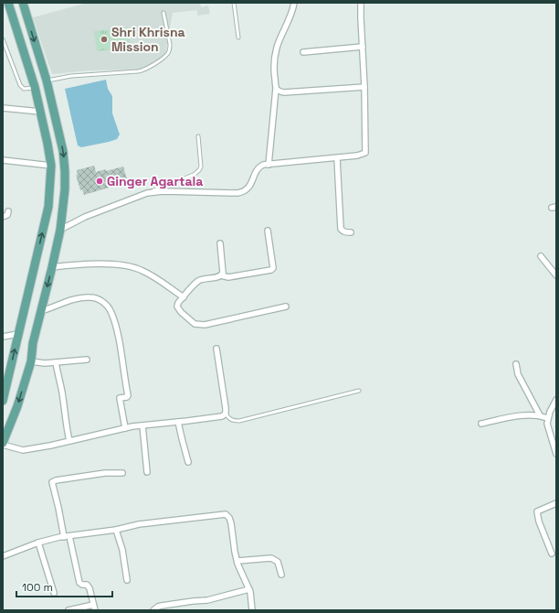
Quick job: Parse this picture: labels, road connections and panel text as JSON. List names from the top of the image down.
{
  "places": ["Shri Khrisna Mission", "Ginger Agartala"],
  "scale_bar": "100 m"
}
